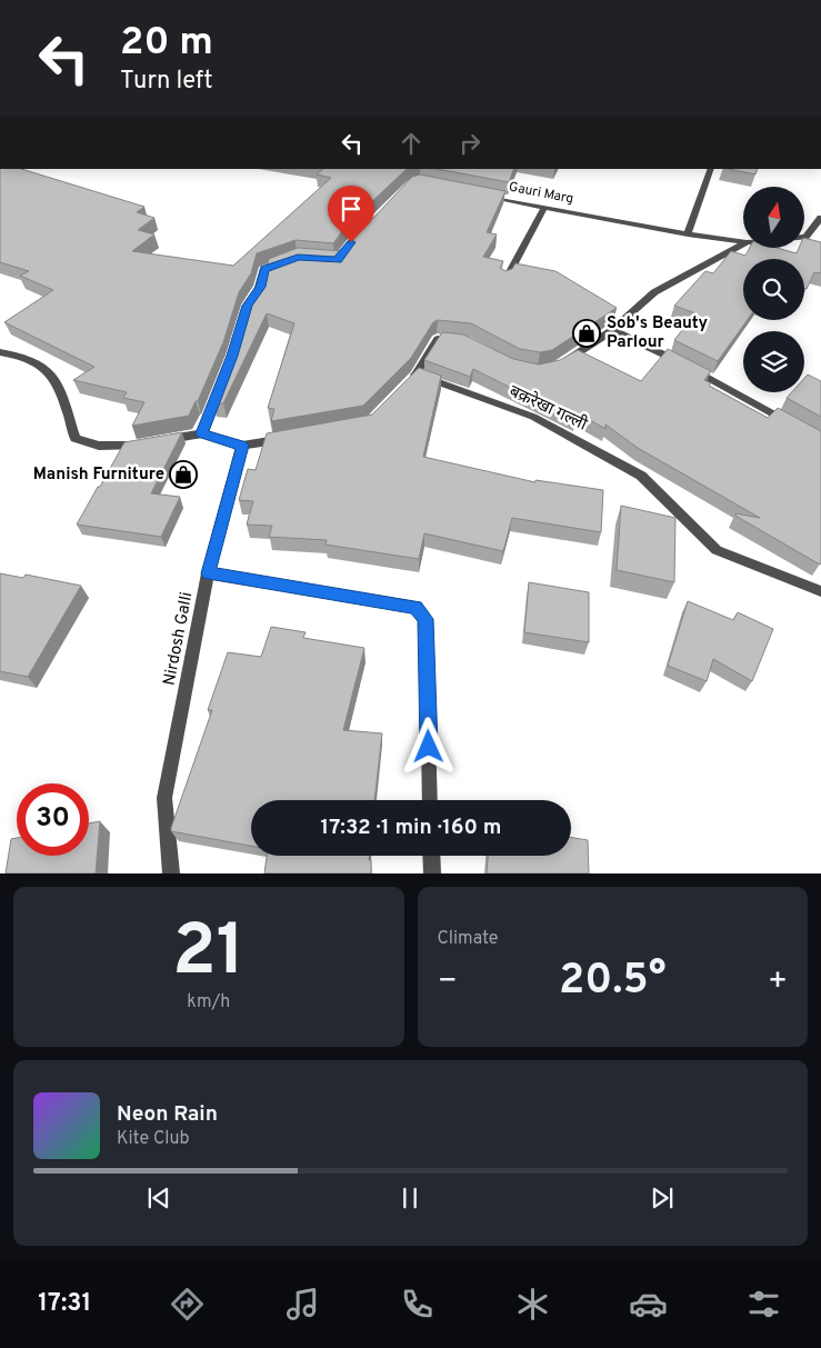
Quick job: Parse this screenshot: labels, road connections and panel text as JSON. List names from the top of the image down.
{
  "streets": {
    "street": ["Gauri Marg", "बक्ररेखा गल्ली", "Nirdosh Galli"]
  },
  "places": {
    "shop": ["Sob's Beauty Parlour", "Manish Furniture"]
  },
  "north": "top",
  "page": {
    "turn": ["20 m", "Turn left"],
    "limit": "30",
    "trip": "17:32 · 1 min · 160 m",
    "tile": [
      ["21", "km/h"],
      "Climate"
    ],
    "heat": ["−", "20.5°", "+"],
    "song": ["Neon Rain", "Kite Club"],
    "tabs": "17:31"
  }
}
